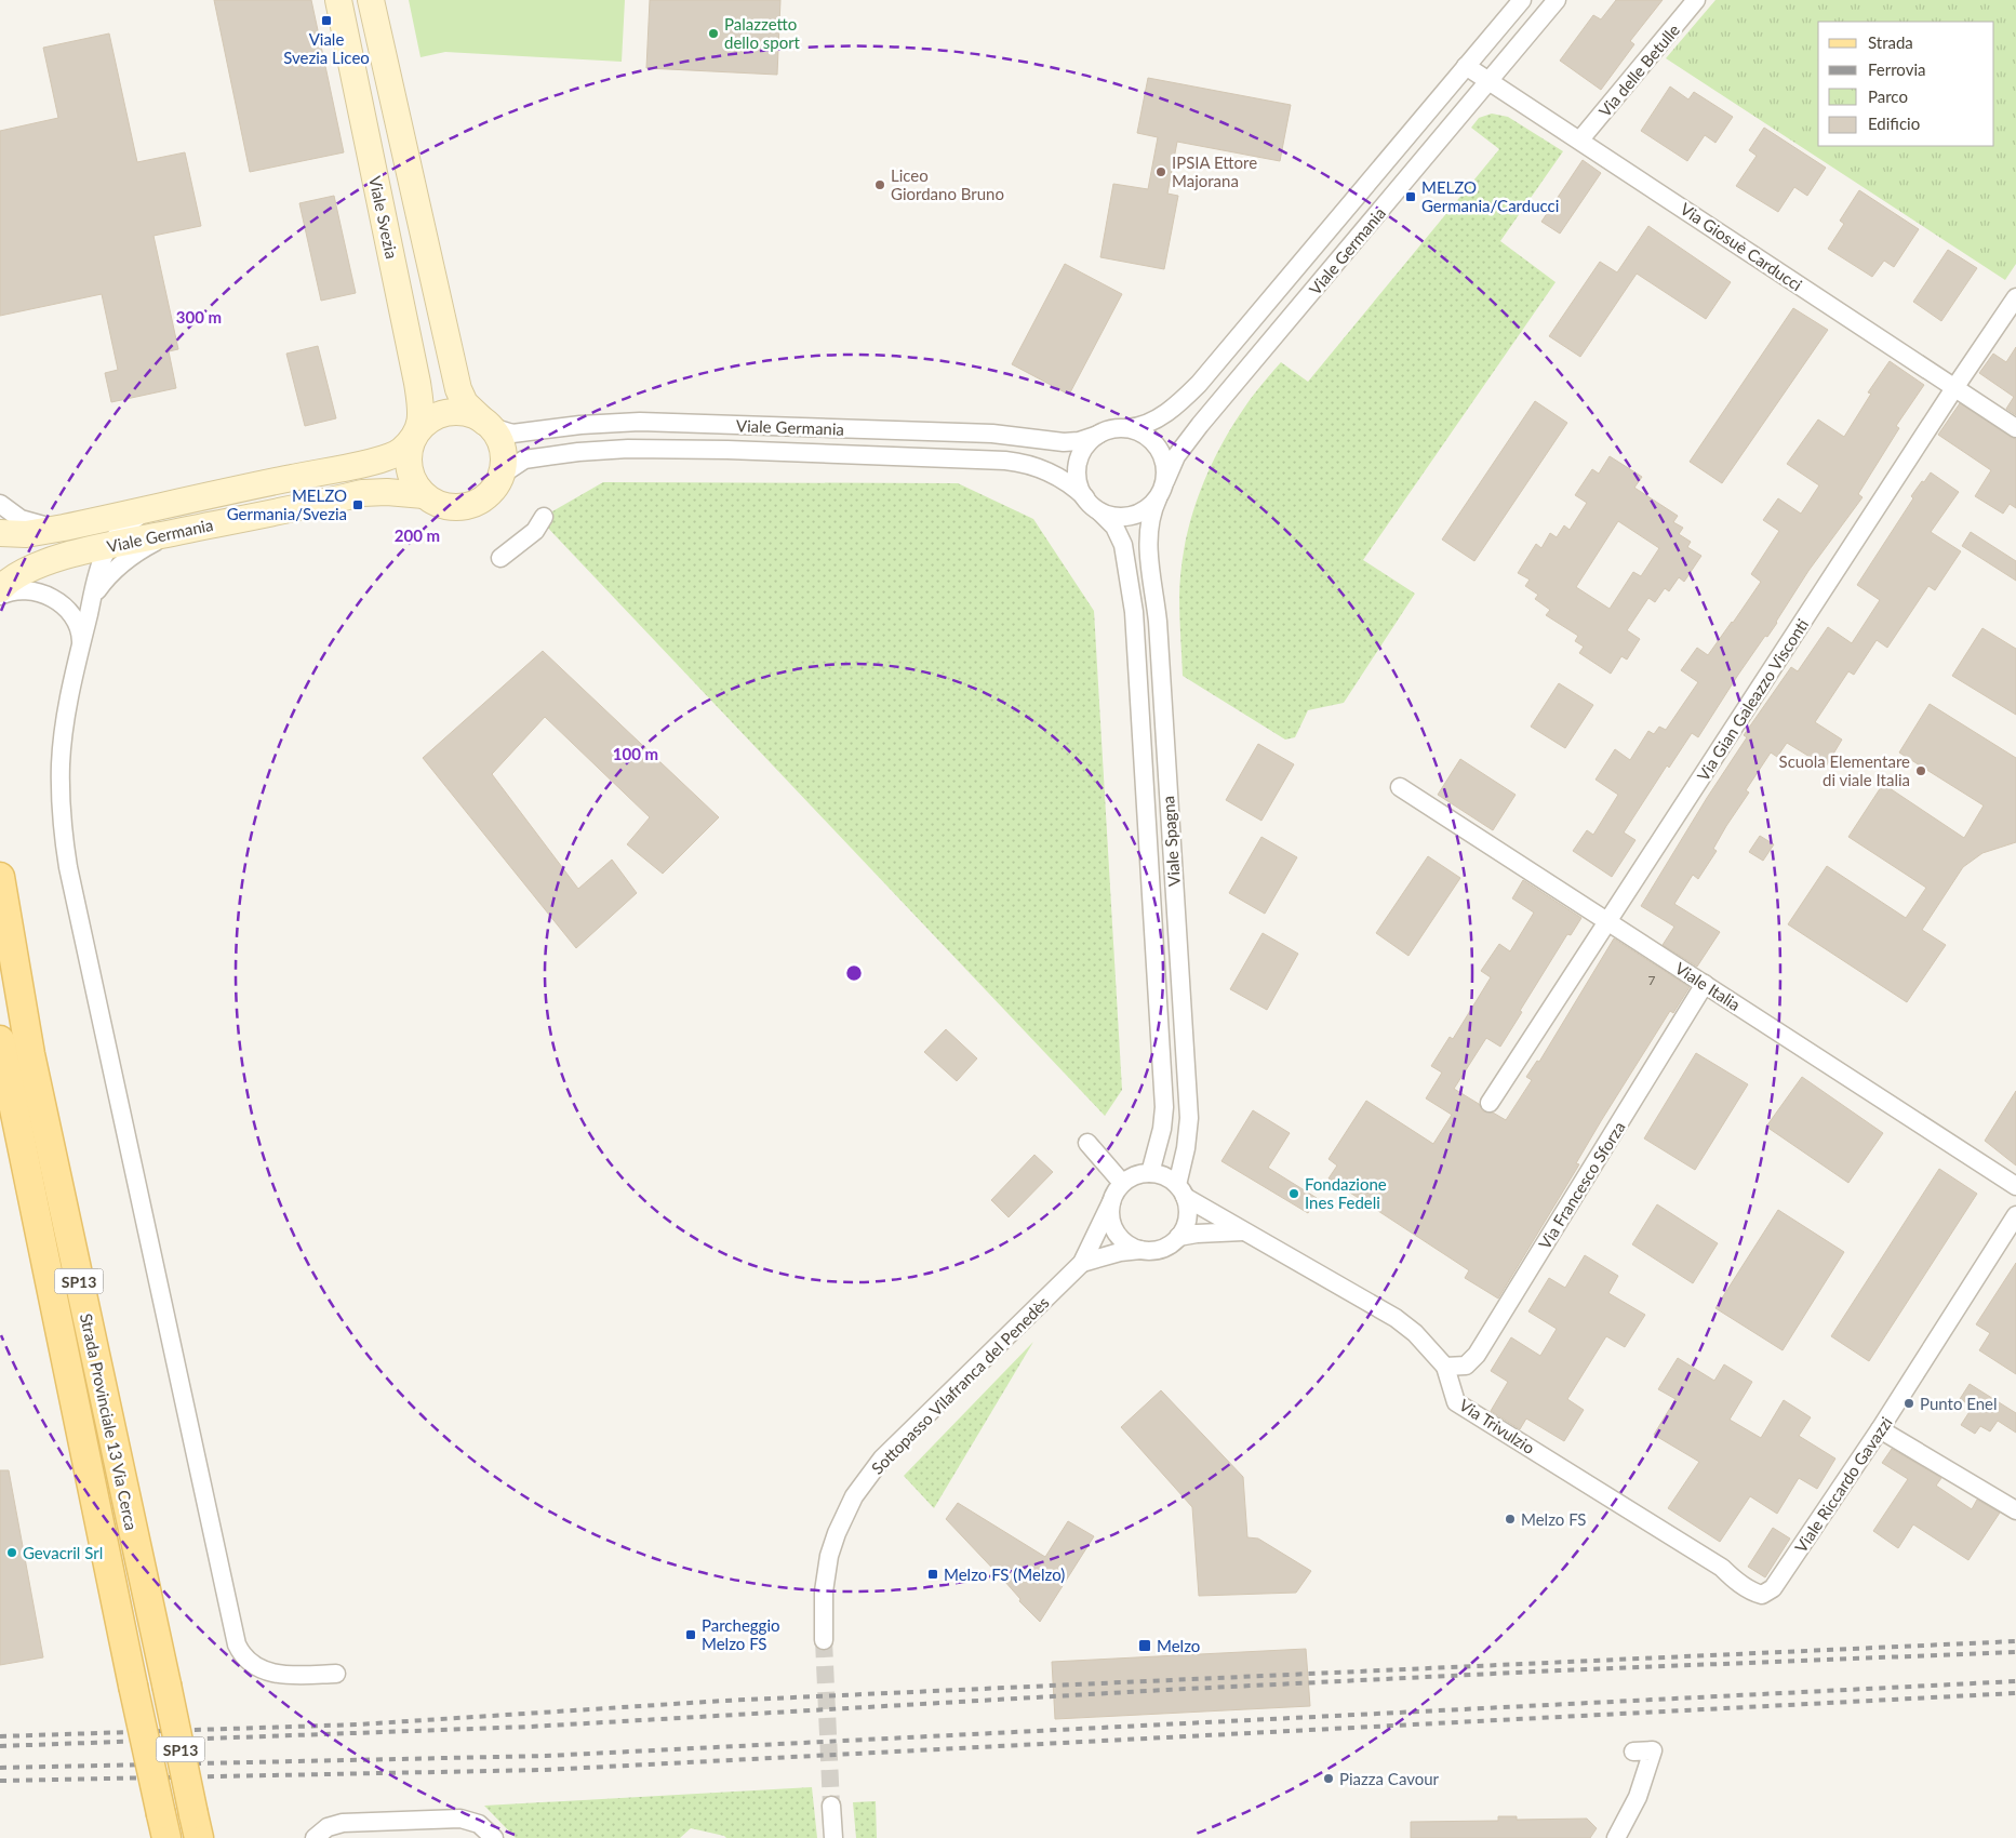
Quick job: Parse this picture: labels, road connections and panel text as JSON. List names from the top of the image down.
{
  "streets": {
    "main road": ["SP13", "Strada Provinciale 13 Via Cerca"],
    "street": [
      "Via delle Betulle",
      "Viale Svezia",
      "Via Giosuè Carducci",
      "Viale Germania",
      "Via Gian Galeazzo Visconti",
      "Viale Spagna",
      "Viale Italia",
      "Via Francesco Sforza",
      "Sottopasso Vilafranca del Penedès",
      "Via Trivulzio",
      "Viale Riccardo Gavazzi"
    ]
  },
  "crossings": [
    ["Via delle Betulle", "Via Giosuè Carducci"],
    ["Viale Svezia", "Viale Germania"],
    ["Via Giosuè Carducci", "Viale Germania"],
    ["Via Giosuè Carducci", "Via Gian Galeazzo Visconti"],
    ["Viale Germania", "Viale Spagna"],
    ["Via Gian Galeazzo Visconti", "Viale Italia"],
    ["Viale Spagna", "Sottopasso Vilafranca del Penedès"],
    ["Viale Spagna", "Via Trivulzio"],
    ["Viale Italia", "Via Francesco Sforza"],
    ["Via Francesco Sforza", "Via Trivulzio"],
    ["Sottopasso Vilafranca del Penedès", "Via Trivulzio"],
    ["Via Trivulzio", "Viale Riccardo Gavazzi"]
  ],
  "places": {
    "transit": [
      "Viale Svezia Liceo",
      "MELZO Germania/Carducci",
      "MELZO Germania/Svezia",
      "Melzo FS (Melzo)",
      "Parcheggio Melzo FS",
      "Melzo"
    ],
    "other": [
      "Palazzetto dello sport",
      "IPSIA Ettore Majorana",
      "Liceo Giordano Bruno",
      "Scuola Elementare di viale Italia",
      "Fondazione Ines Fedeli",
      "Punto Enel",
      "Melzo FS",
      "Gevacril Srl",
      "Piazza Cavour"
    ]
  },
  "house_numbers": ["7"],
  "legend": [
    "Strada",
    "Ferrovia",
    "Parco",
    "Edificio"
  ],
  "rings": ["300 m", "200 m", "100 m"]
}
